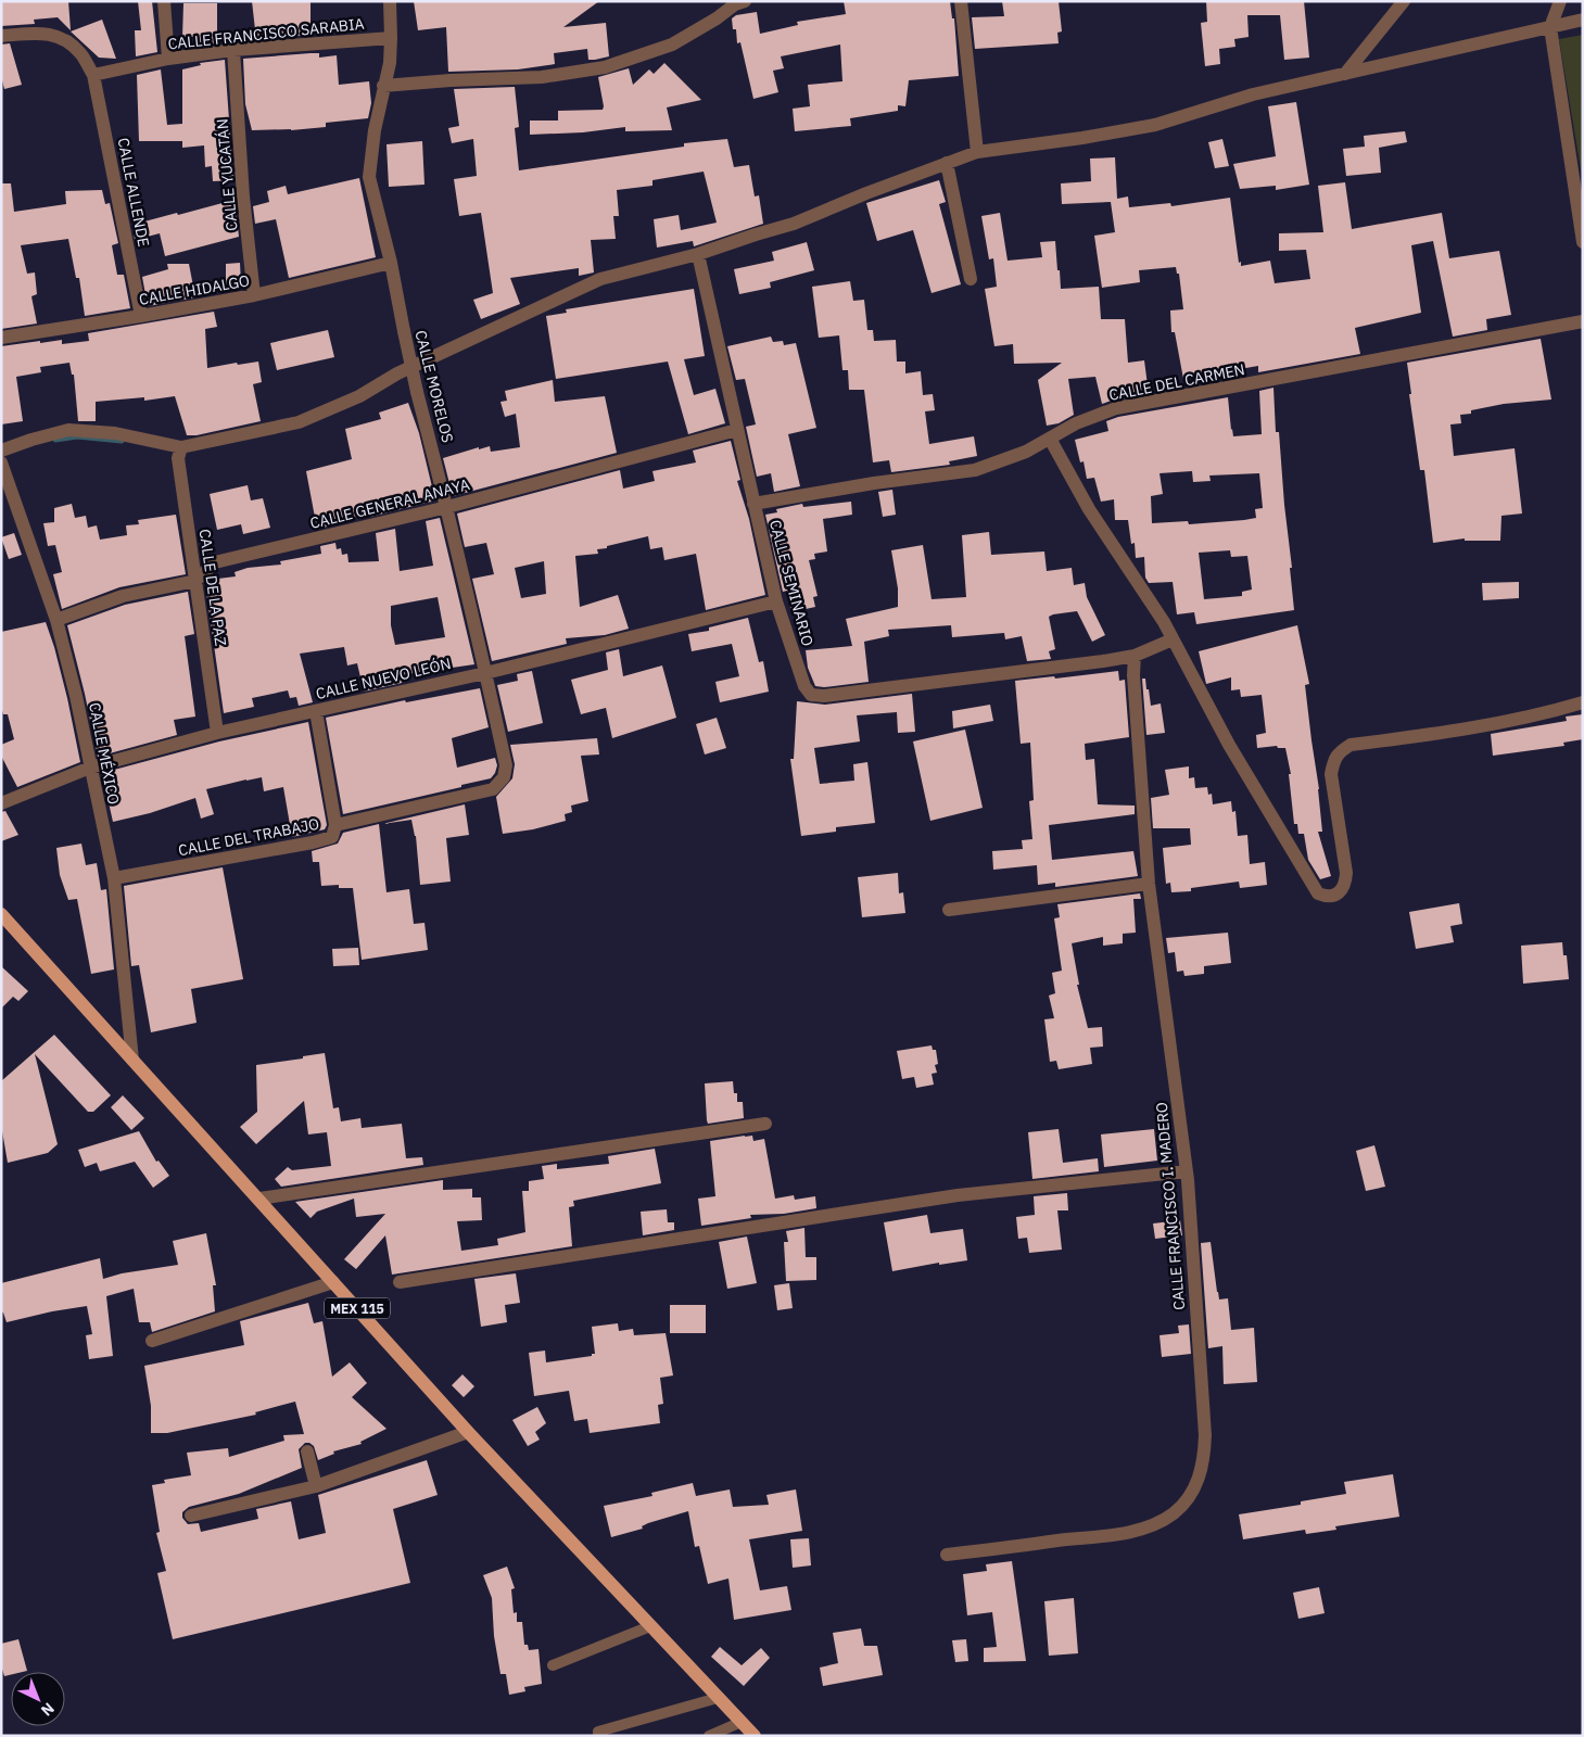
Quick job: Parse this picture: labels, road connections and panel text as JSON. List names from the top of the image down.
{
  "streets": {
    "main road": ["MEX 115"],
    "street": [
      "CALLE FRANCISCO SARABIA",
      "CALLE YUCATÁN",
      "CALLE ALLENDE",
      "CALLE HIDALGO",
      "CALLE DEL CARMEN",
      "CALLE MORELOS",
      "CALLE GENERAL ANAYA",
      "CALLE SEMINARIO",
      "CALLE DE LA PAZ",
      "CALLE NUEVO LEÓN",
      "CALLE MÉXICO",
      "CALLE DEL TRABAJO",
      "CALLE FRANCISCO I. MADERO"
    ]
  },
  "crossings": [
    ["CALLE FRANCISCO SARABIA", "CALLE YUCATÁN"],
    ["CALLE FRANCISCO SARABIA", "CALLE ALLENDE"],
    ["CALLE FRANCISCO SARABIA", "CALLE MORELOS"],
    ["CALLE YUCATÁN", "CALLE HIDALGO"],
    ["CALLE ALLENDE", "CALLE HIDALGO"],
    ["CALLE HIDALGO", "CALLE MORELOS"],
    ["CALLE DEL CARMEN", "CALLE SEMINARIO"],
    ["CALLE MORELOS", "CALLE GENERAL ANAYA"],
    ["CALLE MORELOS", "CALLE NUEVO LEÓN"],
    ["CALLE MORELOS", "CALLE DEL TRABAJO"],
    ["CALLE GENERAL ANAYA", "CALLE SEMINARIO"],
    ["CALLE GENERAL ANAYA", "CALLE DE LA PAZ"],
    ["CALLE SEMINARIO", "CALLE NUEVO LEÓN"],
    ["CALLE SEMINARIO", "CALLE FRANCISCO I. MADERO"],
    ["CALLE DE LA PAZ", "CALLE NUEVO LEÓN"],
    ["CALLE NUEVO LEÓN", "CALLE MÉXICO"],
    ["CALLE MÉXICO", "CALLE DEL TRABAJO"],
    ["CALLE MÉXICO", "MEX 115"]
  ],
  "north": "bottom right"
}
